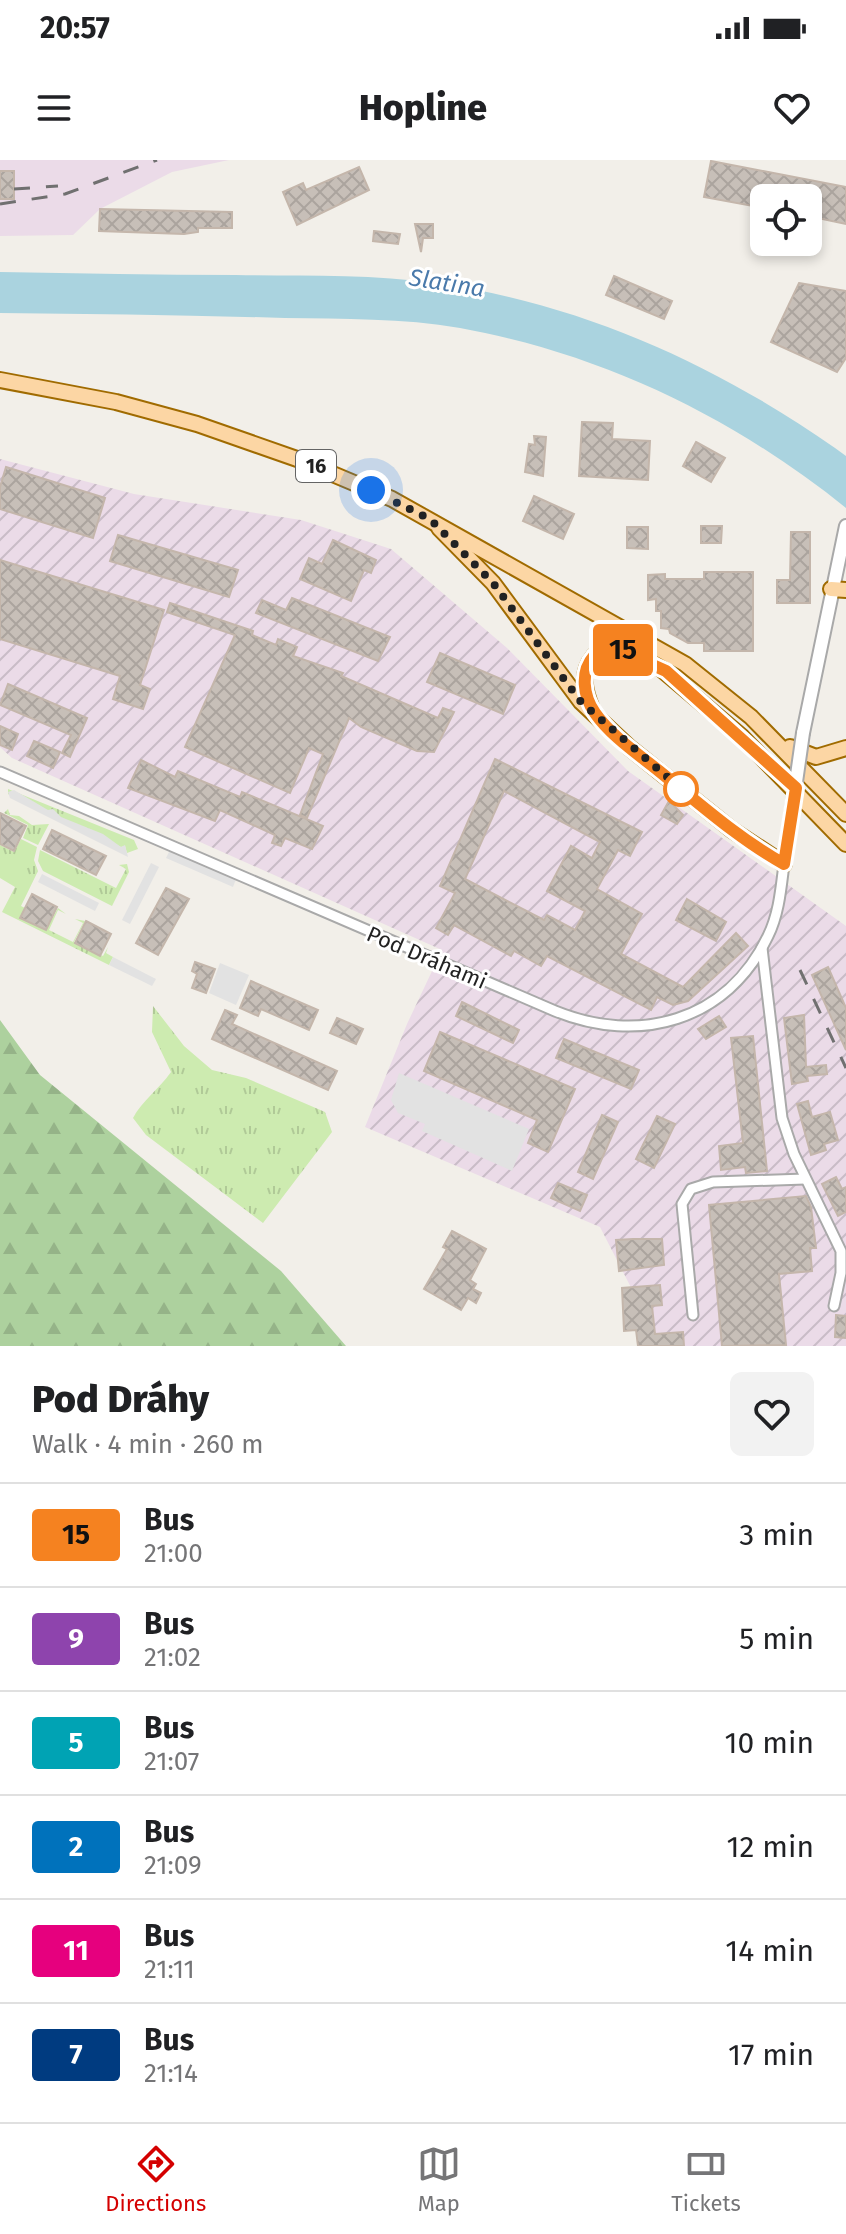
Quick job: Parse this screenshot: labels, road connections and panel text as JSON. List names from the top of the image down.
{
  "streets": {
    "main road": ["16"],
    "street": ["Pod Dráhami"]
  },
  "water": ["Slatina"],
  "lines": ["bus line 15"],
  "page": {
    "status": "20:57",
    "header": "Hopline",
    "on_map": "15",
    "heading": ["Pod Dráhy", "Walk · 4 min · 260 m"],
    "list": [
      {
        "mark": "15",
        "name": "Bus",
        "note": "21:00",
        "value": "3 min"
      },
      {
        "mark": "9",
        "name": "Bus",
        "note": "21:02",
        "value": "5 min"
      },
      {
        "mark": "5",
        "name": "Bus",
        "note": "21:07",
        "value": "10 min"
      },
      {
        "mark": "2",
        "name": "Bus",
        "note": "21:09",
        "value": "12 min"
      },
      {
        "mark": "11",
        "name": "Bus",
        "note": "21:11",
        "value": "14 min"
      },
      {
        "mark": "7",
        "name": "Bus",
        "note": "21:14",
        "value": "17 min"
      }
    ],
    "tabs": ["Directions", "Map", "Tickets"]
  }
}
